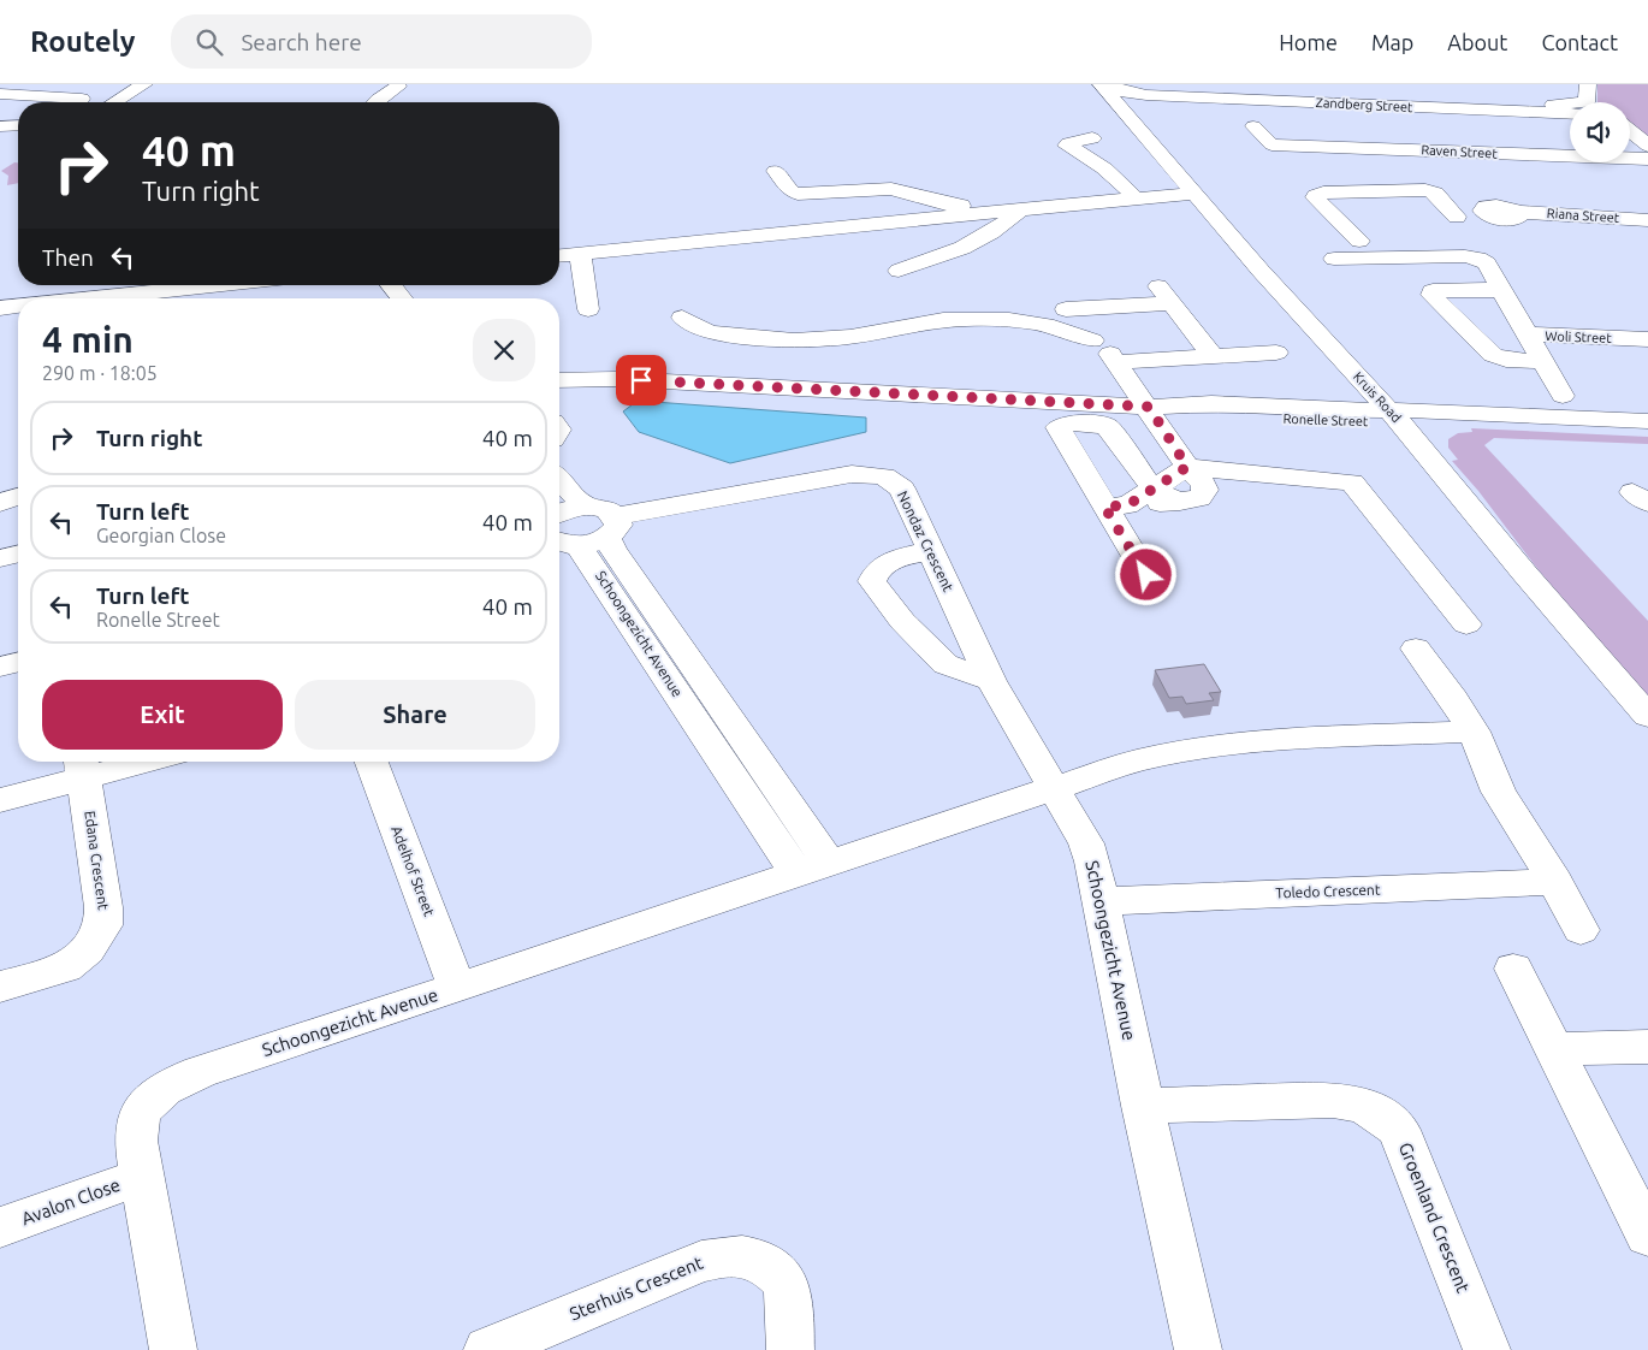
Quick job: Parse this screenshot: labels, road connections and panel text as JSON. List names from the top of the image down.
{
  "streets": {
    "street": [
      "Zandberg Street",
      "Raven Street",
      "Riana Street",
      "Woli Street",
      "Kruis Road",
      "Ronelle Street",
      "Nondaz Crescent",
      "Schoongezicht Avenue",
      "Edana Crescent",
      "Adelhof Street",
      "Toledo Crescent",
      "Avalon Close",
      "Groenland Crescent",
      "Sterhuis Crescent"
    ]
  },
  "crossings": [
    ["Zandberg Street", "Kruis Road"],
    ["Kruis Road", "Ronelle Street"],
    ["Nondaz Crescent", "Schoongezicht Avenue"],
    ["Schoongezicht Avenue", "Adelhof Street"],
    ["Schoongezicht Avenue", "Toledo Crescent"],
    ["Schoongezicht Avenue", "Avalon Close"],
    ["Schoongezicht Avenue", "Groenland Crescent"]
  ],
  "page": {
    "header": "Routely",
    "search": "Search here",
    "nav": [
      "Home",
      "Map",
      "About",
      "Contact"
    ],
    "turn": ["40 m", "Turn right"],
    "then": "Then",
    "heading": ["4 min", "290 m · 18:05"],
    "list": [
      {
        "name": "Turn right",
        "value": "40 m"
      },
      {
        "name": "Turn left",
        "note": "Georgian Close",
        "value": "40 m"
      },
      {
        "name": "Turn left",
        "note": "Ronelle Street",
        "value": "40 m"
      }
    ],
    "buttons": ["Exit", "Share"]
  }
}
